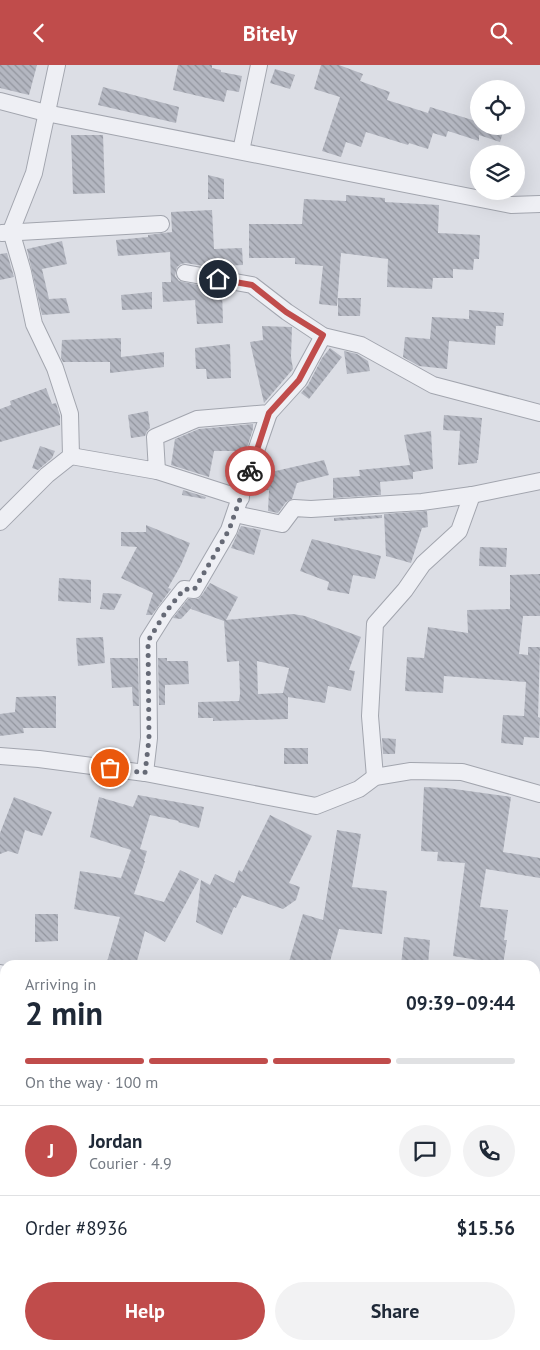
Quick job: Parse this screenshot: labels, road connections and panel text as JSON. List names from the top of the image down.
{
  "page": {
    "header": "Bitely",
    "heading": ["2 min", "Arriving in", "09:39–09:44"],
    "panel": [
      "Jordan",
      "Courier · 4.9",
      "Order #8936",
      "$15.56"
    ],
    "bar": "On the way · 100 m",
    "round": "J",
    "buttons": ["Help", "Share"]
  }
}
